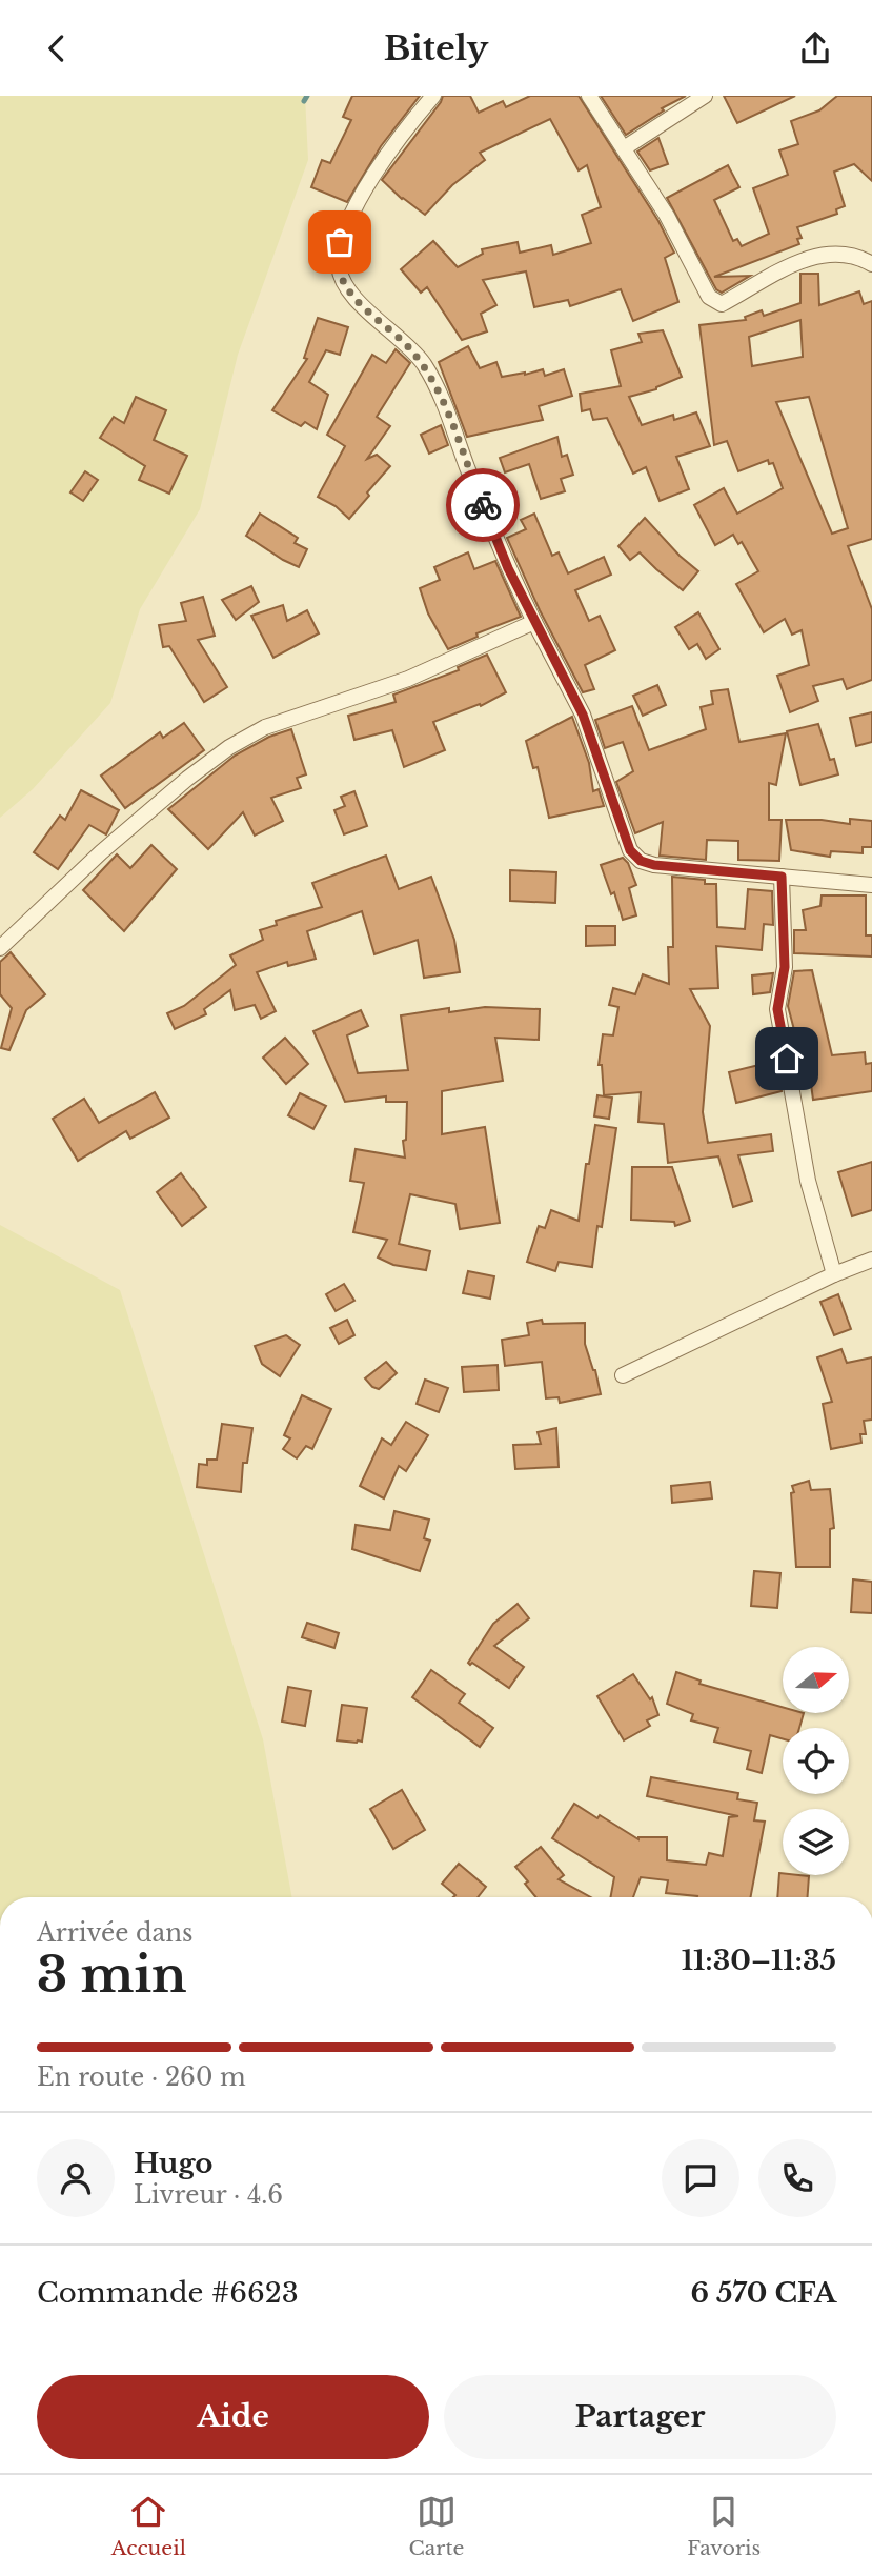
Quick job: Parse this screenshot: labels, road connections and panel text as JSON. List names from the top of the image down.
{
  "north": "right",
  "page": {
    "header": "Bitely",
    "heading": ["3 min", "Arrivée dans", "11:30–11:35"],
    "panel": [
      "Hugo",
      "Livreur · 4.6",
      "Commande #6623",
      "6 570 CFA"
    ],
    "bar": "En route · 260 m",
    "buttons": ["Aide", "Partager"],
    "tabs": ["Accueil", "Carte", "Favoris"]
  }
}
